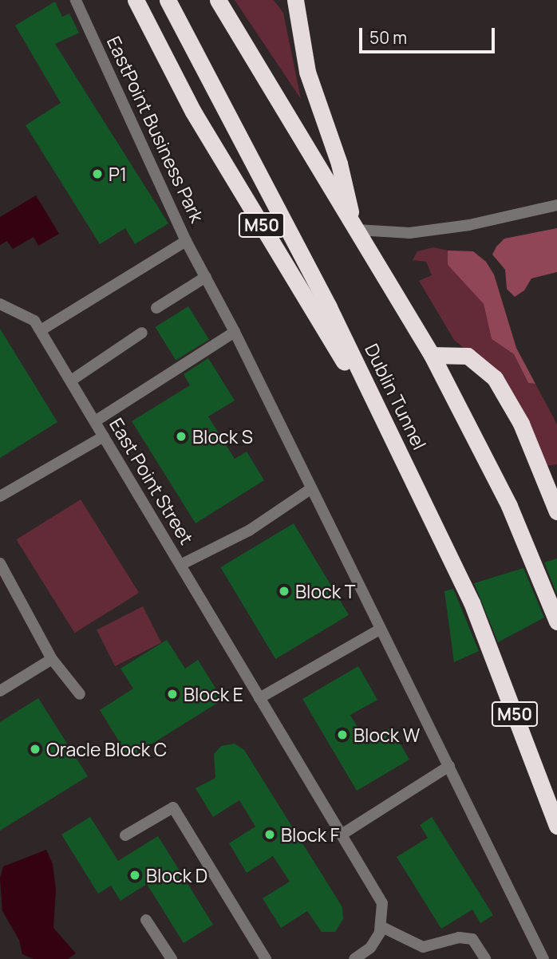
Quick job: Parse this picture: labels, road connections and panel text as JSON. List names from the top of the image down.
{
  "streets": {
    "highway": ["M50", "Dublin Tunnel"],
    "lane": ["EastPoint Business Park", "East Point Street"]
  },
  "crossings": [
    ["EastPoint Business Park", "East Point Street"],
    ["M50", "Dublin Tunnel"]
  ],
  "places": [
    "P1",
    "Block S",
    "Block T",
    "Block E",
    "Block W",
    "Oracle Block C",
    "Block F",
    "Block D"
  ],
  "scale_bar": "50 m"
}
